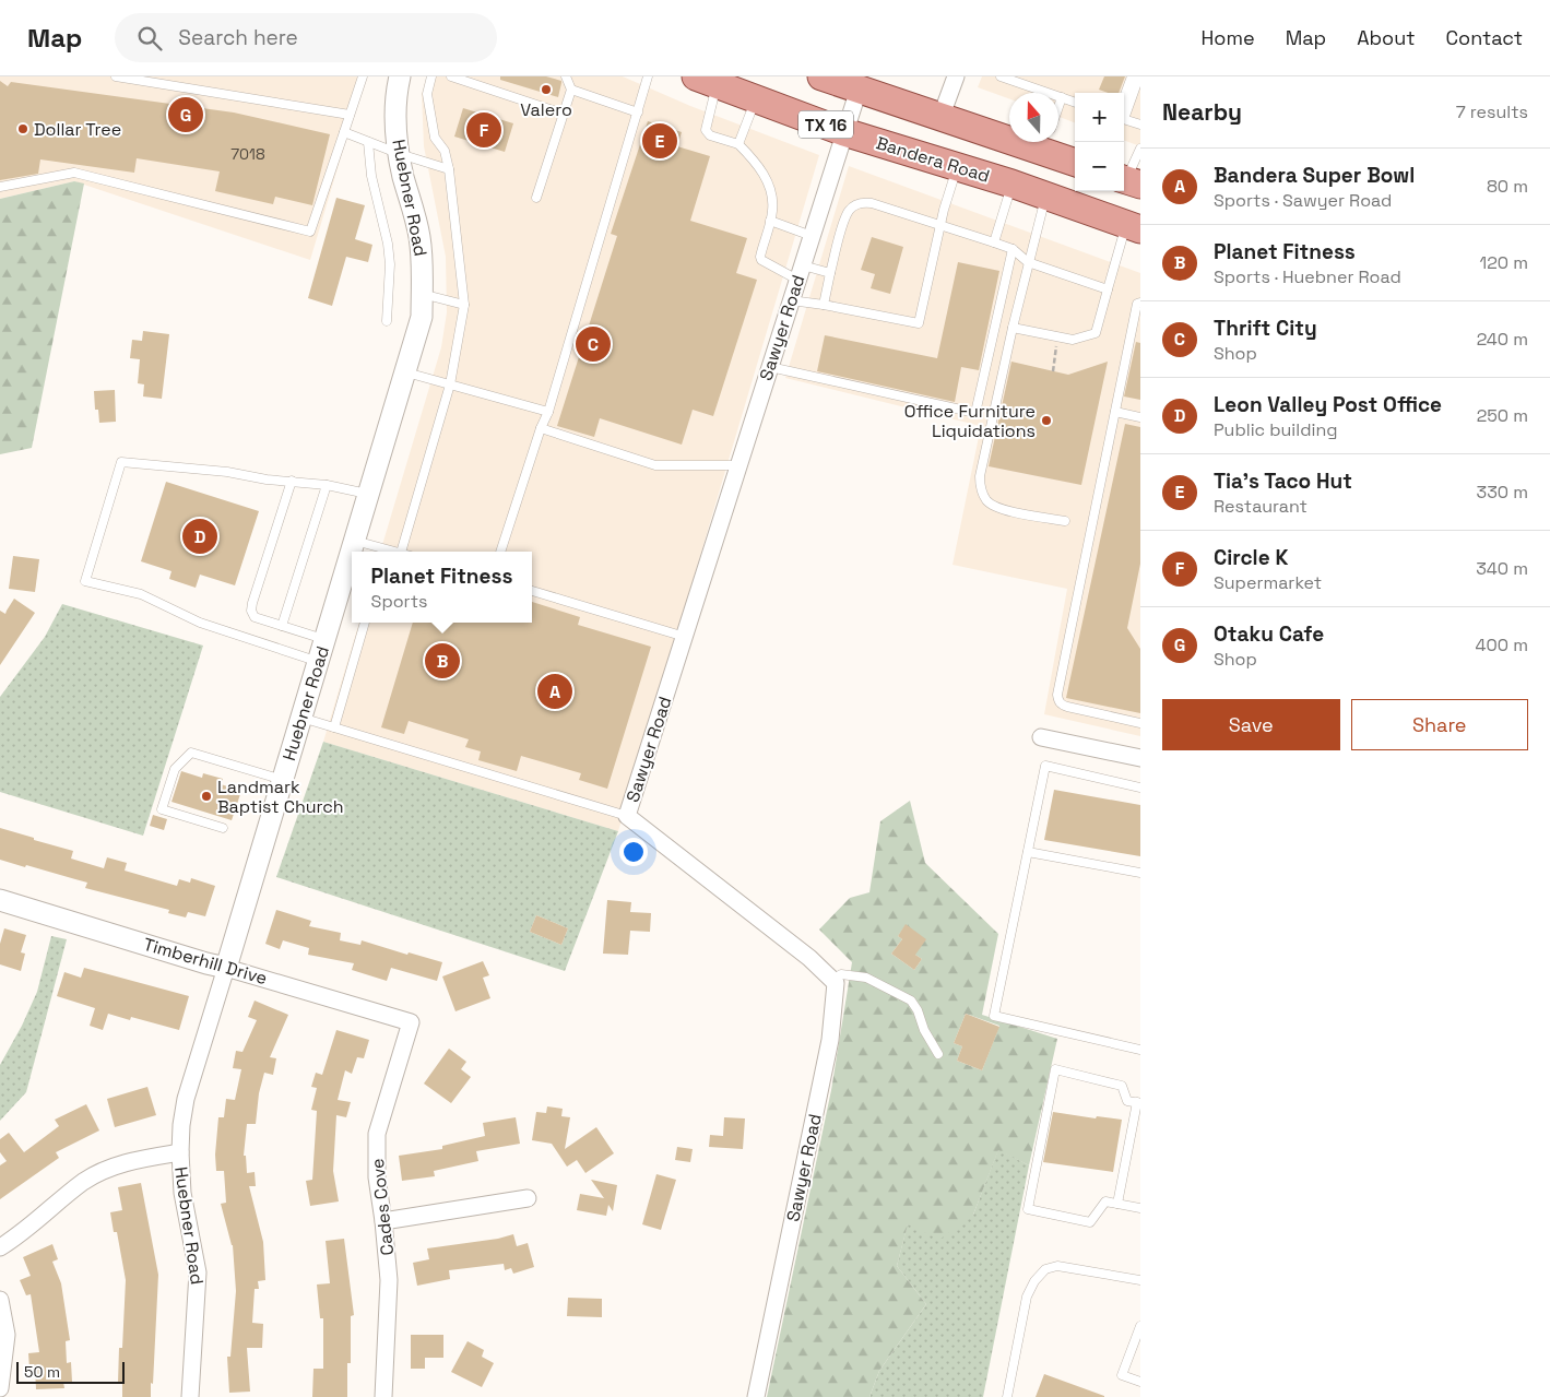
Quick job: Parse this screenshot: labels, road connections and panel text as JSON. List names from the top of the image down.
{
  "streets": {
    "main road": ["TX 16", "Bandera Road"],
    "street": [
      "Huebner Road",
      "Sawyer Road",
      "Timberhill Drive",
      "Cades Cove"
    ]
  },
  "crossings": [
    ["TX 16", "Sawyer Road"],
    ["Bandera Road", "Sawyer Road"],
    ["Huebner Road", "Timberhill Drive"],
    ["Timberhill Drive", "Cades Cove"]
  ],
  "places": [
    "Valero",
    "Dollar Tree",
    "Office Furniture Liquidations",
    "Landmark Baptist Church"
  ],
  "house_numbers": ["7018"],
  "scale_bar": "50 m",
  "north": "top",
  "page": {
    "header": "Map",
    "search": "Search here",
    "nav": [
      "Home",
      "Map",
      "About",
      "Contact"
    ],
    "heading": ["Nearby", "7 results"],
    "map_buttons": ["+", "−"],
    "pins": [
      "G",
      "F",
      "E",
      "C",
      "D",
      "B",
      "A"
    ],
    "list": [
      {
        "mark": "A",
        "name": "Bandera Super Bowl",
        "note": "Sports · Sawyer Road",
        "value": "80 m"
      },
      {
        "mark": "B",
        "name": "Planet Fitness",
        "note": "Sports · Huebner Road",
        "value": "120 m"
      },
      {
        "mark": "C",
        "name": "Thrift City",
        "note": "Shop",
        "value": "240 m"
      },
      {
        "mark": "D",
        "name": "Leon Valley Post Office",
        "note": "Public building",
        "value": "250 m"
      },
      {
        "mark": "E",
        "name": "Tia's Taco Hut",
        "note": "Restaurant",
        "value": "330 m"
      },
      {
        "mark": "F",
        "name": "Circle K",
        "note": "Supermarket",
        "value": "340 m"
      },
      {
        "mark": "G",
        "name": "Otaku Cafe",
        "note": "Shop",
        "value": "400 m"
      }
    ],
    "popup": ["Planet Fitness", "Sports"],
    "buttons": ["Save", "Share"],
    "scale": "50 m"
  }
}
